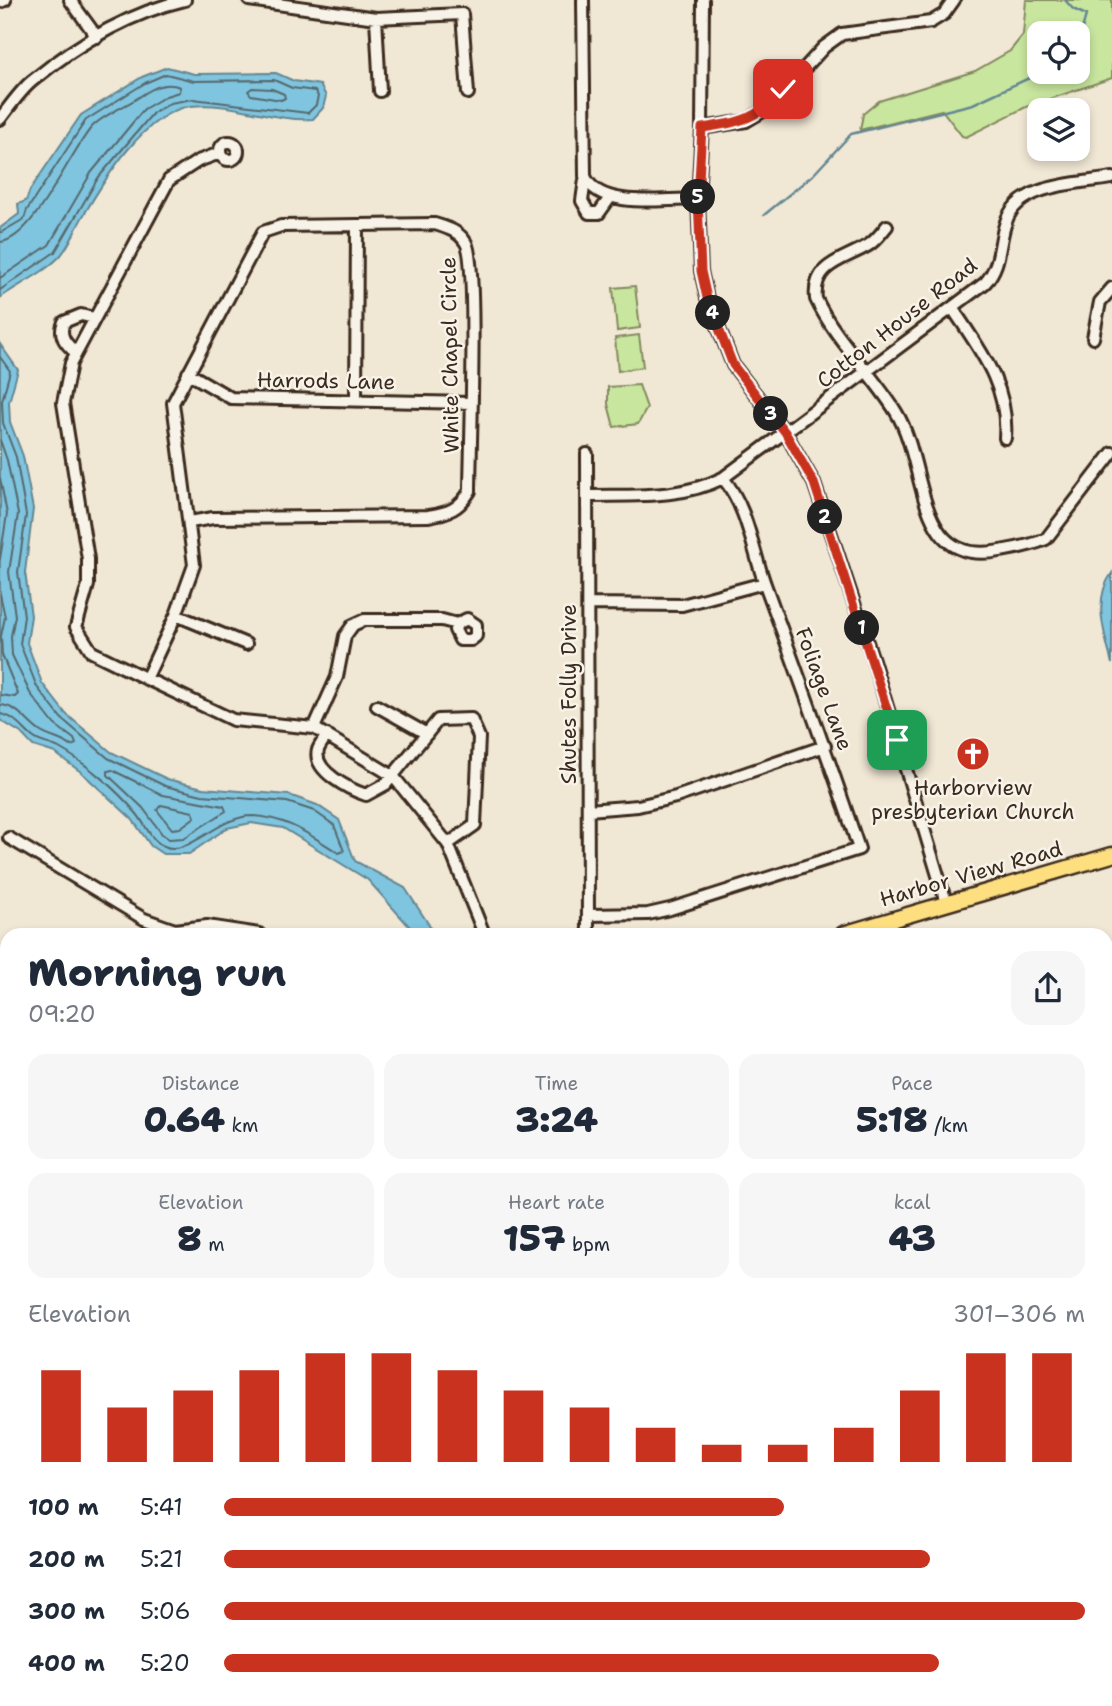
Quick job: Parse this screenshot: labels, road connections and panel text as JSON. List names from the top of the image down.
{
  "streets": {
    "main road": ["Harbor View Road"],
    "street": [
      "Cotton House Road",
      "White Chapel Circle",
      "Harrods Lane",
      "Foliage Lane",
      "Shutes Folly Drive"
    ]
  },
  "crossings": [
    ["Cotton House Road", "Foliage Lane"],
    ["Cotton House Road", "Shutes Folly Drive"],
    ["White Chapel Circle", "Harrods Lane"],
    ["Foliage Lane", "Shutes Folly Drive"]
  ],
  "places": {
    "church": ["Harborview presbyterian Church"]
  },
  "page": {
    "pins": [
      "5",
      "4",
      "3",
      "2",
      "1"
    ],
    "heading": ["Morning run", "09:20"],
    "stats": [
      ["Distance", "0.64 km"],
      ["Time", "3:24"],
      ["Pace", "5:18 /km"],
      ["Elevation", "8 m"],
      ["Heart rate", "157 bpm"],
      ["kcal", "43"]
    ],
    "chart": ["Elevation", "301–306 m"],
    "list": [
      {
        "name": "100 m",
        "note": "5:41"
      },
      {
        "name": "200 m",
        "note": "5:21"
      },
      {
        "name": "300 m",
        "note": "5:06"
      },
      {
        "name": "400 m",
        "note": "5:20"
      }
    ]
  }
}
